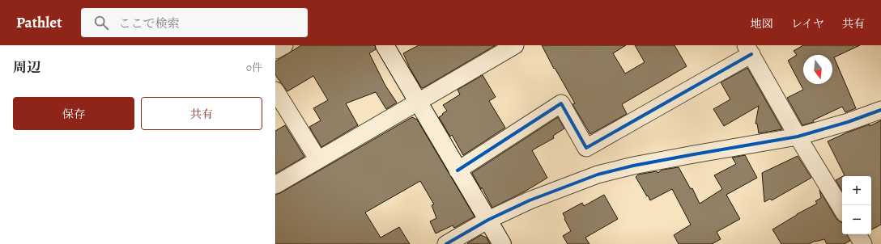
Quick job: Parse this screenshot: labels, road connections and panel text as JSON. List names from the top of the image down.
{
  "north": "bottom",
  "page": {
    "header": "Pathlet",
    "search": "ここで検索",
    "nav": ["地図", "レイヤ", "共有"],
    "heading": ["周辺", "0件"],
    "buttons": ["保存", "共有"],
    "map_buttons": ["+", "−"]
  }
}
